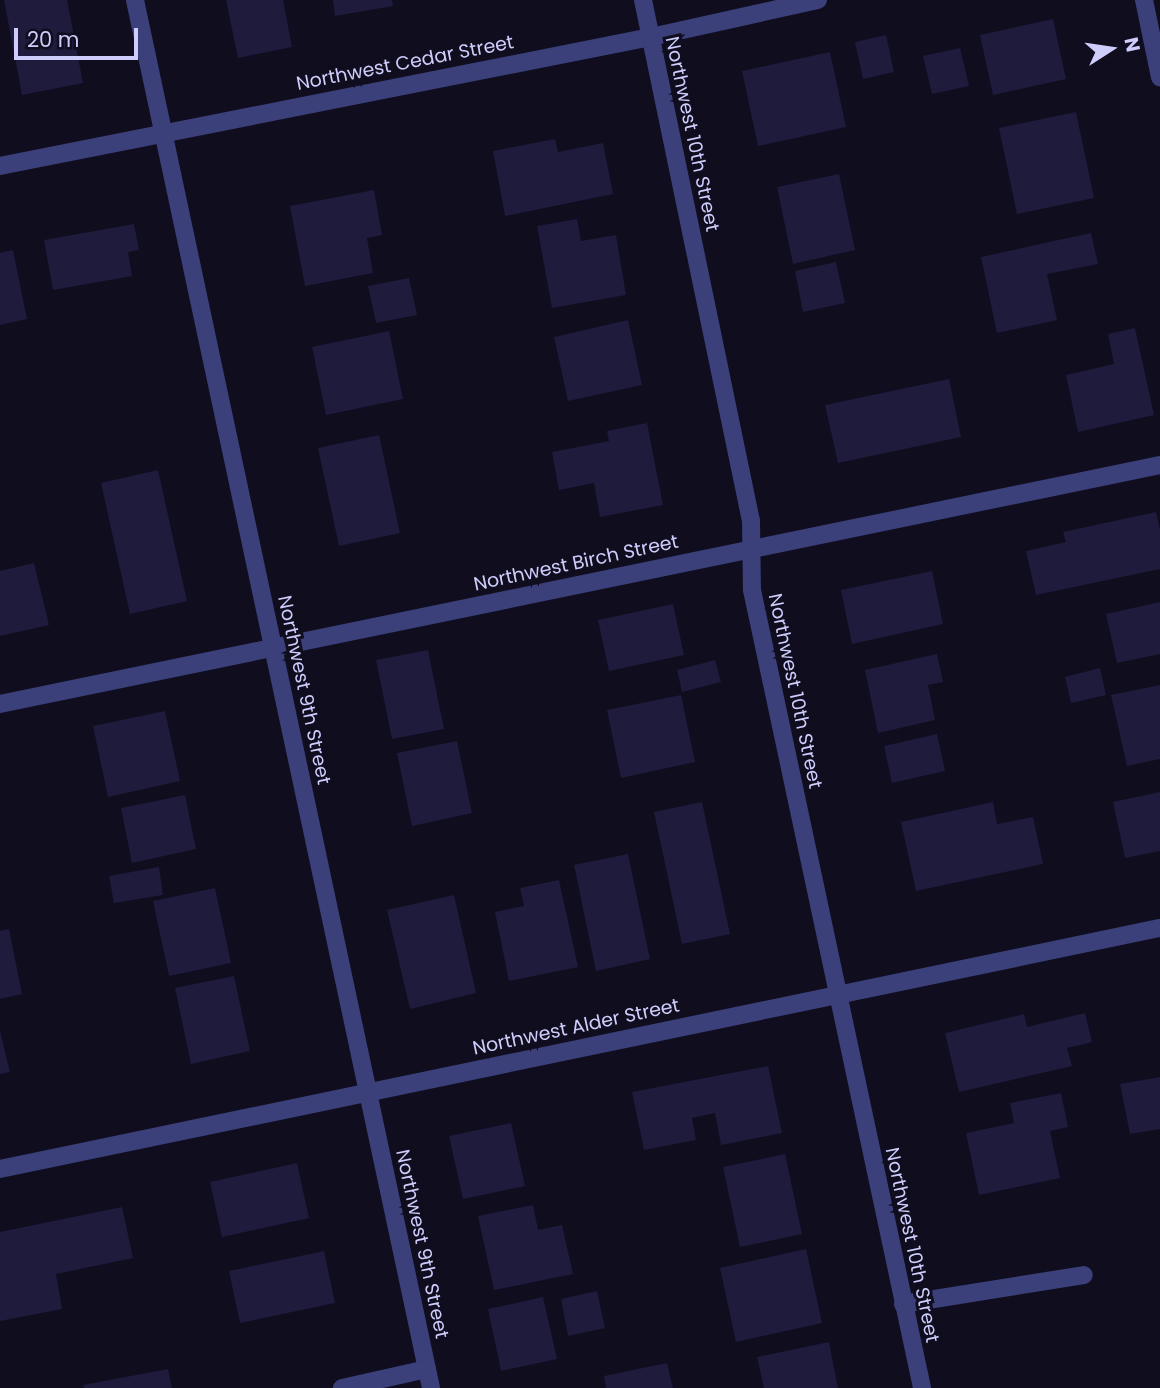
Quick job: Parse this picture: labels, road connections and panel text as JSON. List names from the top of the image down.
{
  "streets": {
    "street": [
      "Northwest Cedar Street",
      "Northwest 10th Street",
      "Northwest Birch Street",
      "Northwest 9th Street",
      "Northwest Alder Street"
    ]
  },
  "crossings": [
    ["Northwest Cedar Street", "Northwest 10th Street"],
    ["Northwest Cedar Street", "Northwest 9th Street"],
    ["Northwest 10th Street", "Northwest Birch Street"],
    ["Northwest 10th Street", "Northwest Alder Street"],
    ["Northwest Birch Street", "Northwest 9th Street"],
    ["Northwest 9th Street", "Northwest Alder Street"]
  ],
  "scale_bar": "20 m",
  "north": "right"
}
